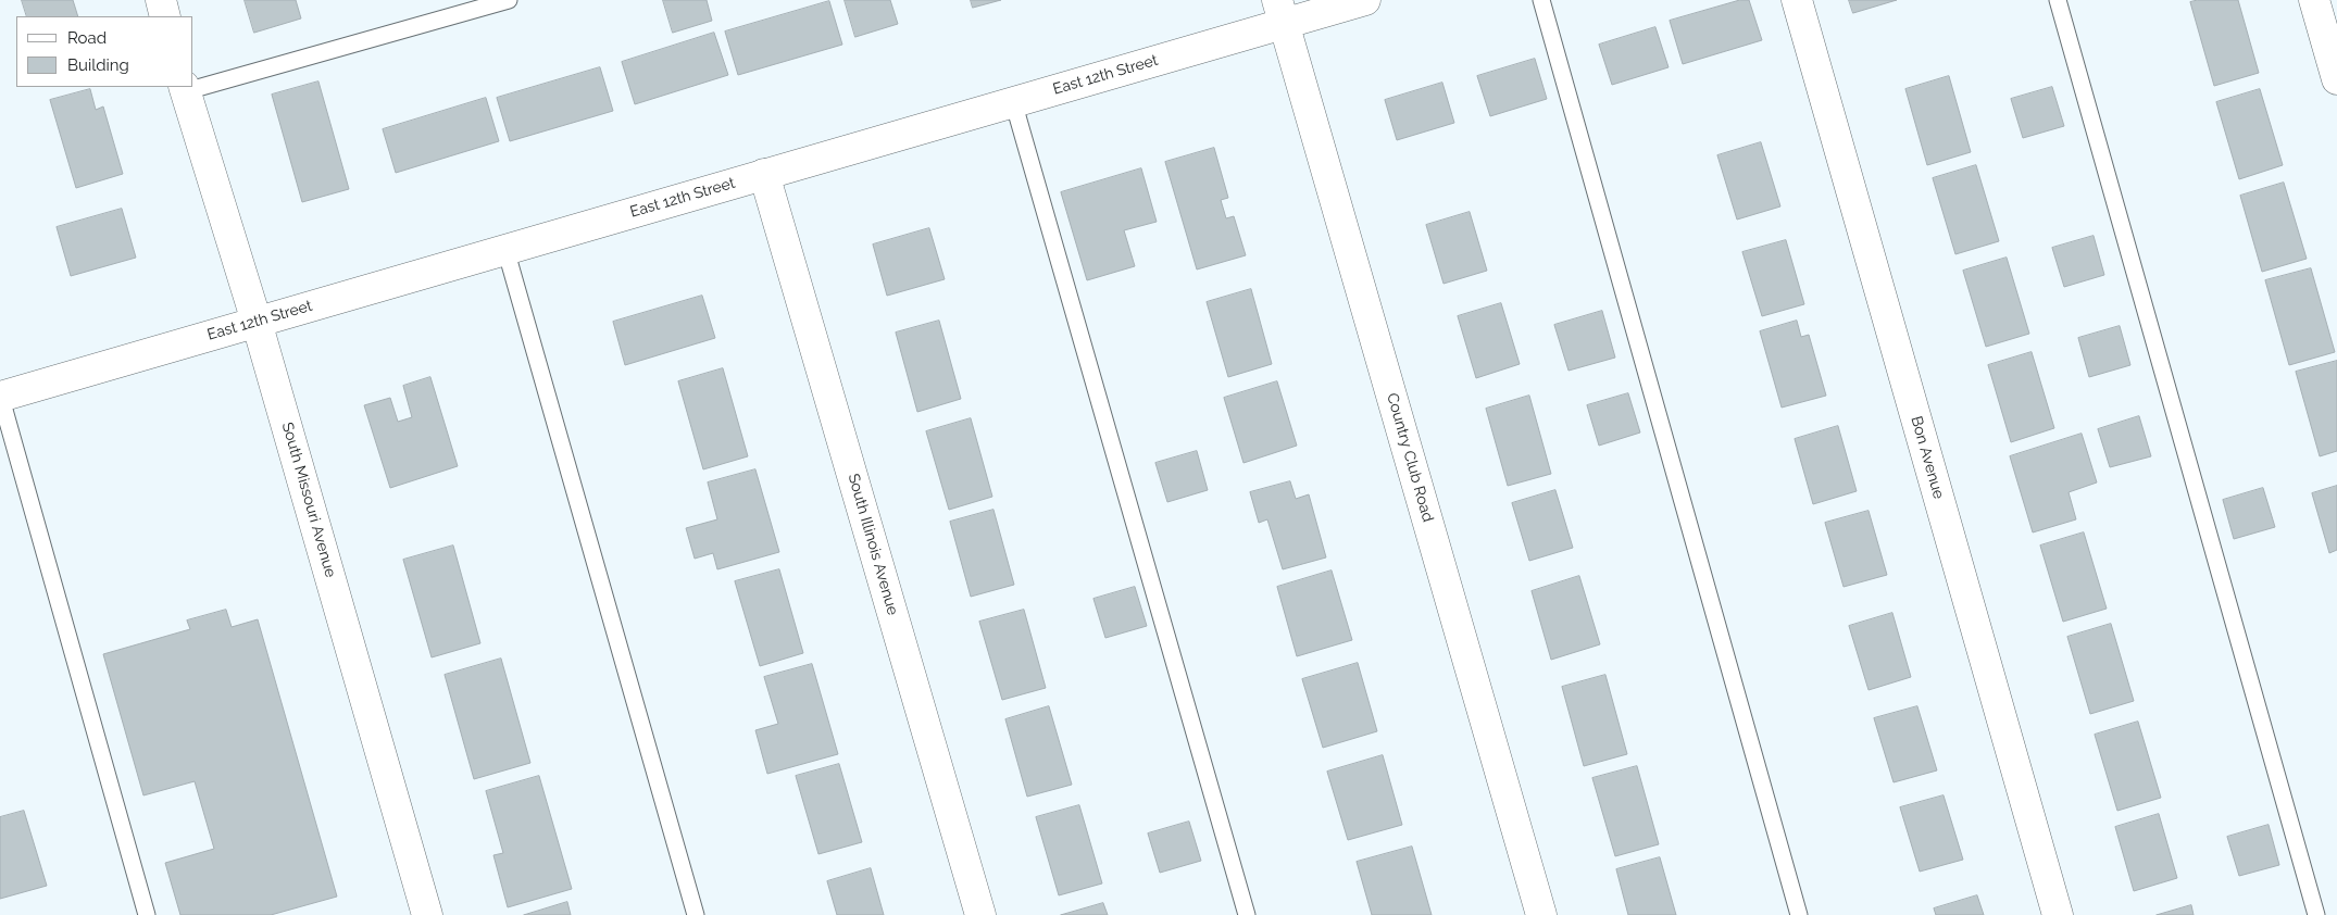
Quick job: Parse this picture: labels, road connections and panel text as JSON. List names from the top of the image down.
{
  "streets": {
    "street": [
      "East 12th Street",
      "Country Club Road",
      "Bon Avenue",
      "South Missouri Avenue",
      "South Illinois Avenue"
    ]
  },
  "crossings": [
    ["East 12th Street", "Country Club Road"],
    ["East 12th Street", "South Missouri Avenue"],
    ["East 12th Street", "South Illinois Avenue"]
  ],
  "legend": ["Road", "Building"]
}
